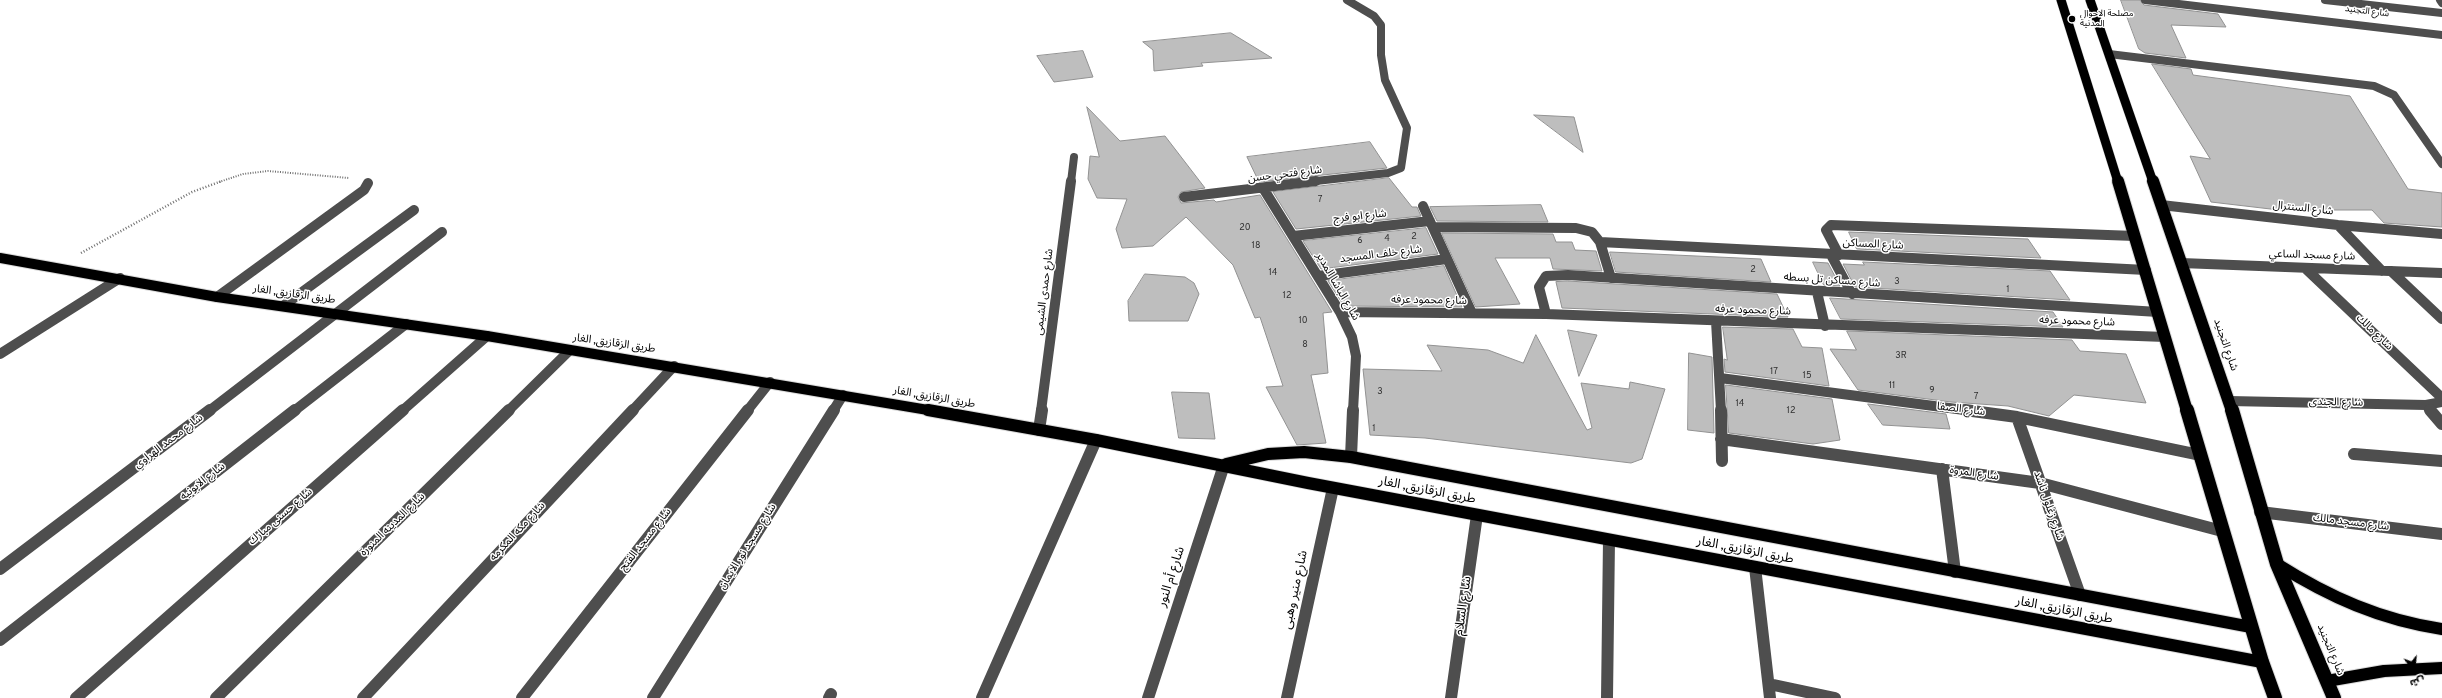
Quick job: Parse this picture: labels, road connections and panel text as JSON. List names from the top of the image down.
{
  "streets": {
    "highway": ["شارع التجنيد"],
    "main road": ["طريق الزقازيق, الغار"],
    "street": [
      "شارع فتحي حسن",
      "شارع السنترال",
      "شارع ابو فرج",
      "شارع المساكن",
      "شارع خلف المسجد",
      "شارع مسجد الساعي",
      "شارع مساكن تل بسطه",
      "شارع الباشا المدير",
      "شارع حمدى الشيمى",
      "شارع محمود عرفه",
      "شارع مالك",
      "شارع الجندى",
      "شارع الصفا",
      "شارع محمد الهراوي",
      "شارع المروة",
      "شارع الابونيه",
      "شارع زغلول ناشد",
      "شارع حسنى مبارك",
      "شارع مسجد مالك",
      "شارع المدينه المنورة",
      "شارع مكه المكرمه",
      "شارع مسجد الفتح",
      "شارع مسجد نور الايمان",
      "شارع أم النور",
      "شارع منير وهبى",
      "شارع السلام"
    ]
  },
  "crossings": [
    ["شارع التجنيد", "شارع السنترال"],
    ["شارع التجنيد", "شارع مسجد الساعي"],
    ["شارع التجنيد", "شارع الجندى"],
    ["شارع التجنيد", "شارع مسجد مالك"],
    ["شارع فتحي حسن", "شارع الباشا المدير"],
    ["شارع ابو فرج", "شارع المساكن"],
    ["شارع ابو فرج", "شارع الباشا المدير"],
    ["شارع خلف المسجد", "شارع الباشا المدير"],
    ["شارع مسجد الساعي", "شارع مالك"],
    ["شارع مساكن تل بسطه", "شارع محمود عرفه"],
    ["شارع الباشا المدير", "طريق الزقازيق, الغار"],
    ["شارع الباشا المدير", "شارع محمود عرفه"],
    ["شارع حمدى الشيمى", "طريق الزقازيق, الغار"],
    ["طريق الزقازيق, الغار", "شارع محمد الهراوي"],
    ["طريق الزقازيق, الغار", "شارع الابونيه"],
    ["طريق الزقازيق, الغار", "شارع زغلول ناشد"],
    ["طريق الزقازيق, الغار", "شارع حسنى مبارك"],
    ["طريق الزقازيق, الغار", "شارع المدينه المنورة"],
    ["طريق الزقازيق, الغار", "شارع مكه المكرمه"],
    ["طريق الزقازيق, الغار", "شارع مسجد الفتح"],
    ["طريق الزقازيق, الغار", "شارع مسجد نور الايمان"],
    ["طريق الزقازيق, الغار", "شارع أم النور"],
    ["طريق الزقازيق, الغار", "شارع منير وهبى"],
    ["طريق الزقازيق, الغار", "شارع السلام"],
    ["شارع الصفا", "شارع زغلول ناشد"],
    ["شارع المروة", "شارع زغلول ناشد"]
  ],
  "places": ["مصلحة الاحوال المدنية"],
  "house_numbers": [
    "7",
    "20",
    "2",
    "4",
    "6",
    "18",
    "2",
    "14",
    "3",
    "1",
    "12",
    "10",
    "8",
    "3R",
    "17",
    "15",
    "11",
    "9",
    "3",
    "7",
    "14",
    "12",
    "1"
  ],
  "north": "bottom"
}
